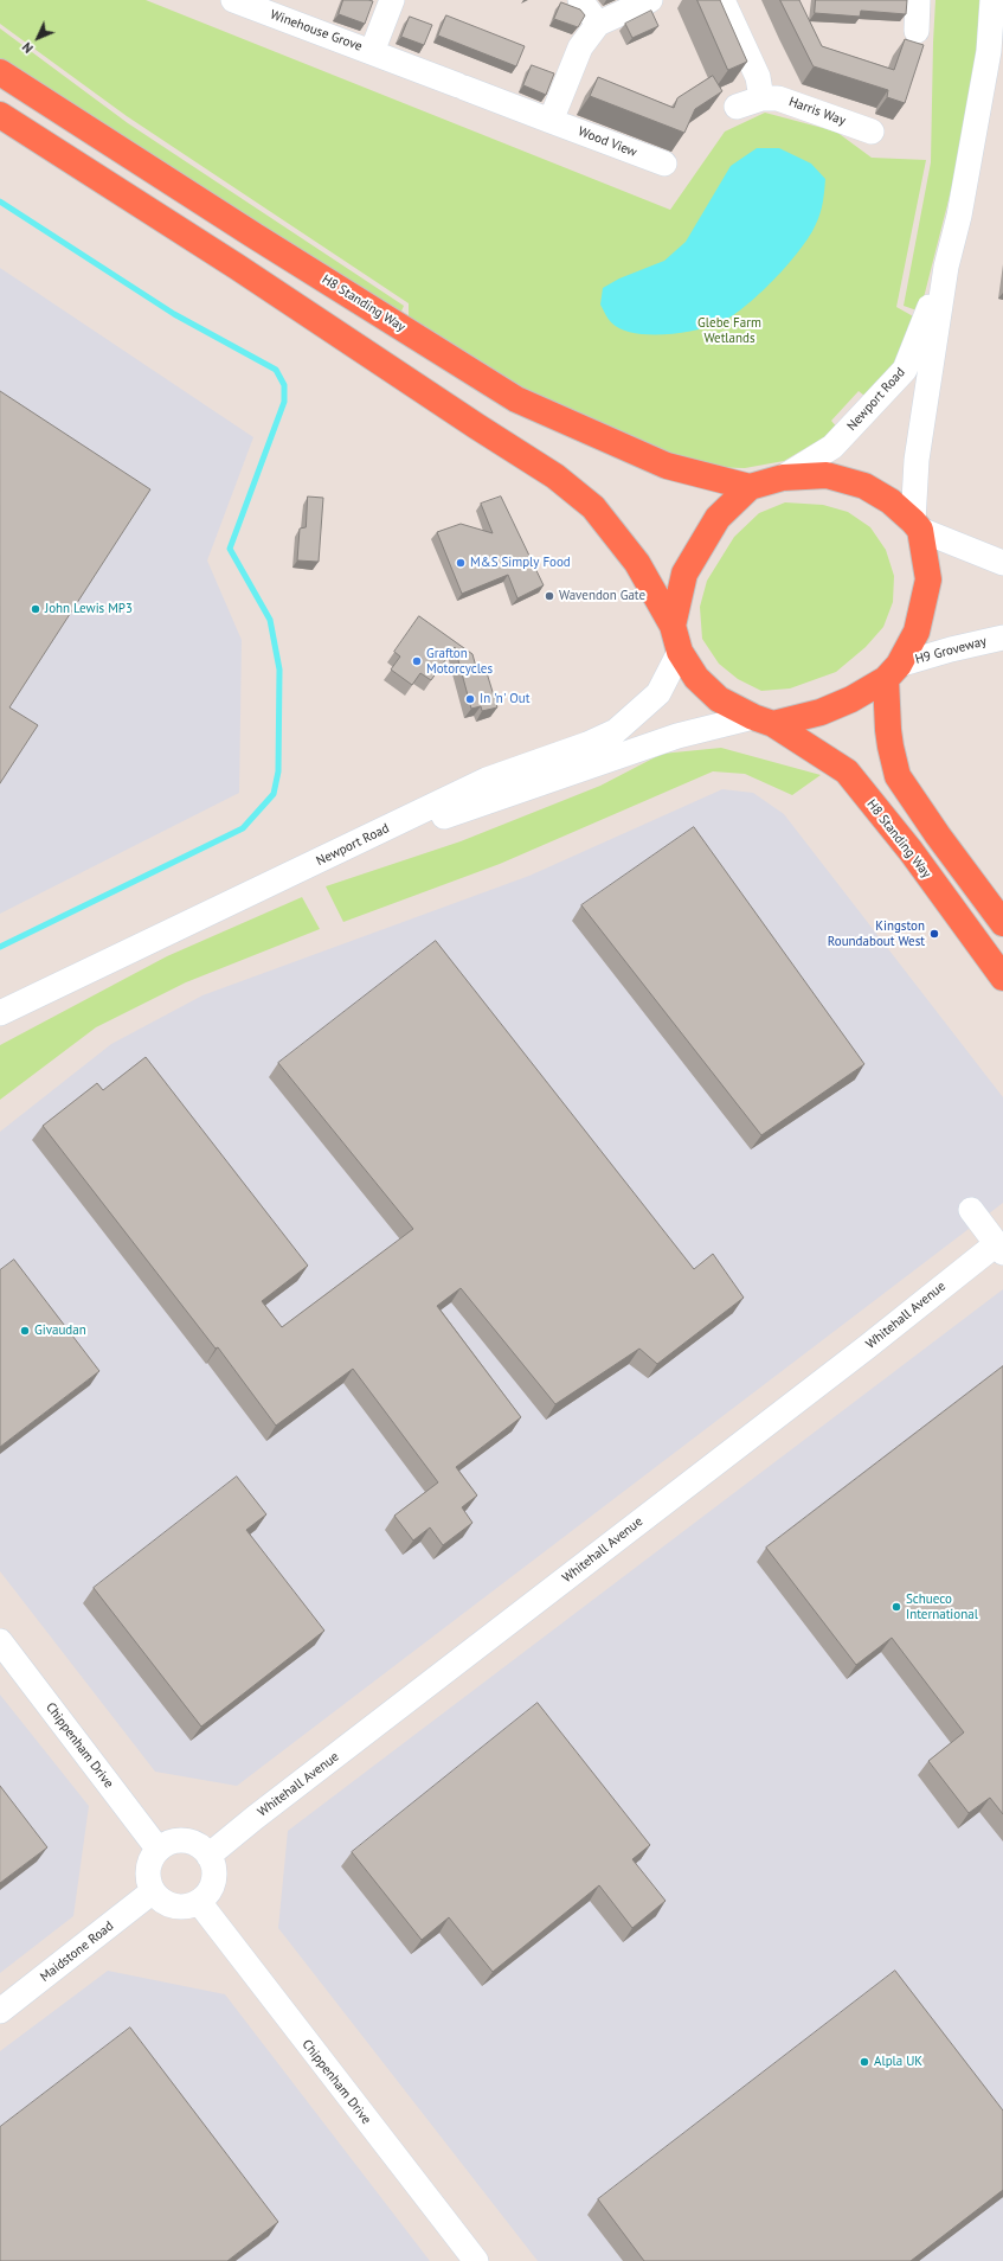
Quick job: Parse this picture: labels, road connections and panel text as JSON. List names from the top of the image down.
{
  "streets": {
    "highway": ["H8 Standing Way"],
    "street": [
      "Winehouse Grove",
      "Harris Way",
      "Wood View",
      "Newport Road",
      "H9 Groveway",
      "Whitehall Avenue",
      "Chippenham Drive",
      "Maidstone Road"
    ]
  },
  "crossings": [
    ["Winehouse Grove", "Wood View"],
    ["H8 Standing Way", "Newport Road"],
    ["Whitehall Avenue", "Chippenham Drive"],
    ["Whitehall Avenue", "Maidstone Road"],
    ["Chippenham Drive", "Maidstone Road"]
  ],
  "parks": ["Glebe Farm Wetlands"],
  "places": [
    "M&S Simply Food",
    "Wavendon Gate",
    "John Lewis MP3",
    "Grafton Motorcycles",
    "In 'n' Out",
    "Kingston Roundabout West",
    "Givaudan",
    "Schueco International",
    "Alpla UK"
  ],
  "north": "bottom left"
}
